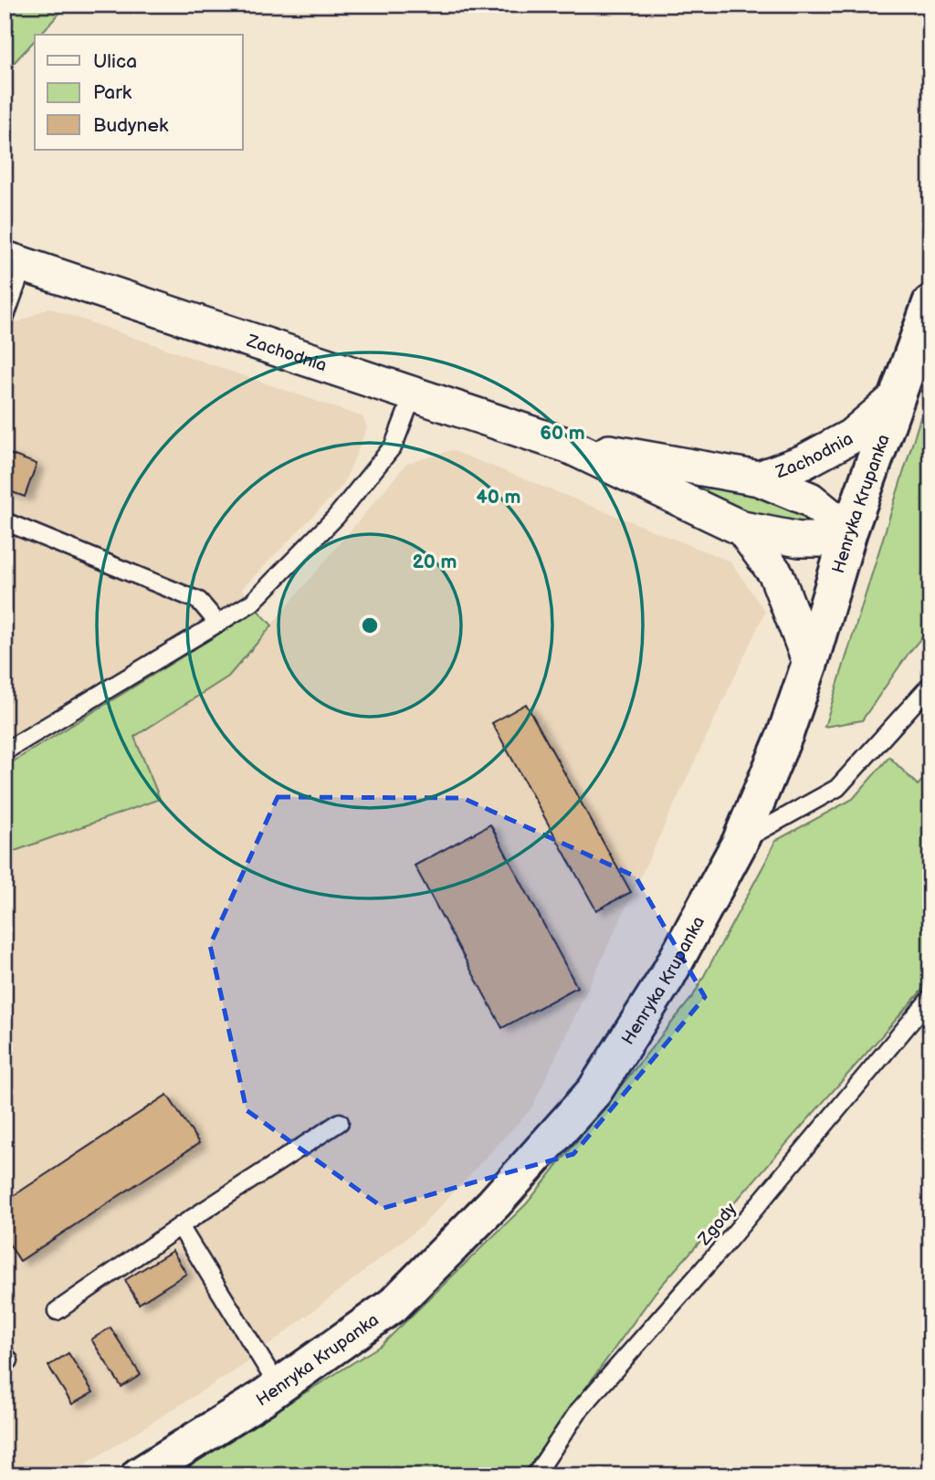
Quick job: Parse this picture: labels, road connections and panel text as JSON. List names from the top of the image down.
{
  "streets": {
    "main road": ["Henryka Krupanka"],
    "street": ["Zachodnia"],
    "lane": ["Zgody"]
  },
  "crossings": [
    ["Zachodnia", "Henryka Krupanka"]
  ],
  "legend": ["Ulica", "Park", "Budynek"],
  "rings": ["60 m", "40 m", "20 m"]
}
